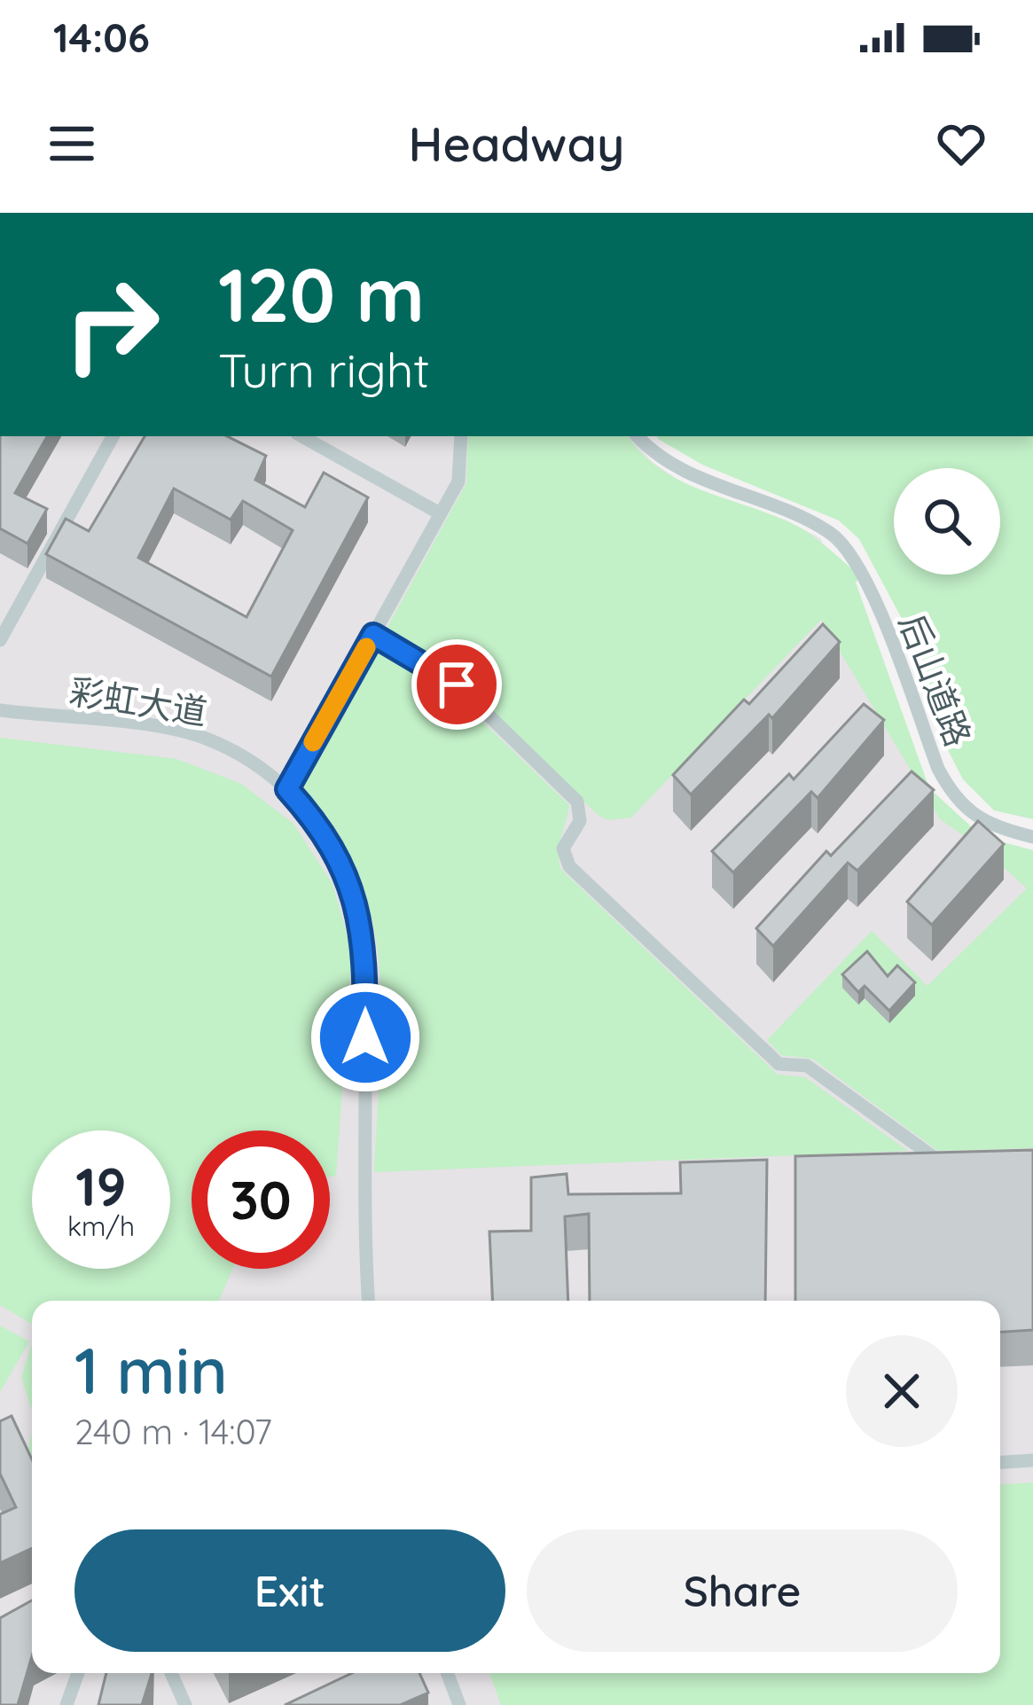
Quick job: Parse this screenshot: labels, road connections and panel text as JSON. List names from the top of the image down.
{
  "streets": {
    "street": ["后山道路", "彩虹大道"]
  },
  "page": {
    "status": "14:06",
    "header": "Headway",
    "turn": ["120 m", "Turn right"],
    "speed": "19 km/h",
    "limit": "30",
    "heading": ["1 min", "240 m · 14:07"],
    "buttons": ["Exit", "Share"]
  }
}
